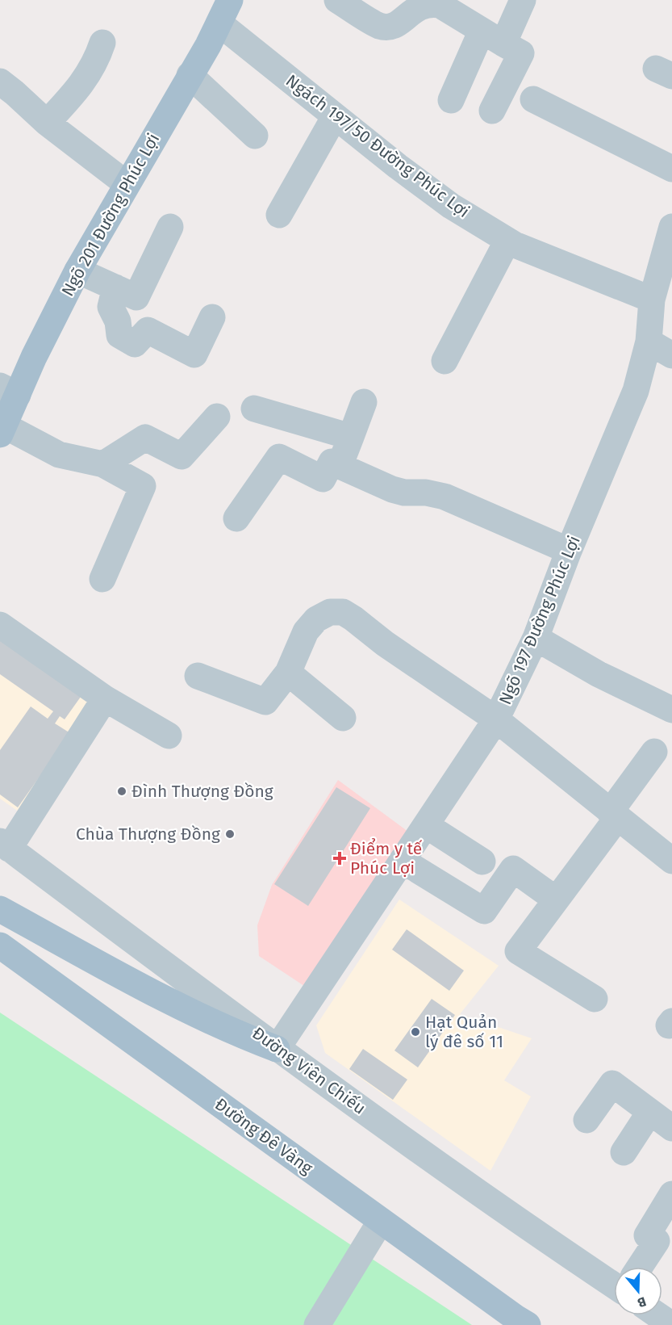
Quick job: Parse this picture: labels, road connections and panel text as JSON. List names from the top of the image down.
{
  "streets": {
    "main road": ["Ngõ 201 Đường Phúc Lợi", "Đường Đê Vàng"],
    "street": ["Ngách 197/50 Đường Phúc Lợi", "Ngõ 197 Đường Phúc Lợi", "Đường Viên Chiếu"]
  },
  "crossings": [
    ["Ngách 197/50 Đường Phúc Lợi", "Ngõ 201 Đường Phúc Lợi"],
    ["Ngách 197/50 Đường Phúc Lợi", "Ngõ 197 Đường Phúc Lợi"],
    ["Ngõ 197 Đường Phúc Lợi", "Đường Viên Chiếu"]
  ],
  "places": {
    "other": ["Đình Thượng Đồng", "Chùa Thượng Đồng", "Hạt Quản lý đê số 11"],
    "health": ["Điểm y tế Phúc Lợi"]
  },
  "north": "bottom"
}
